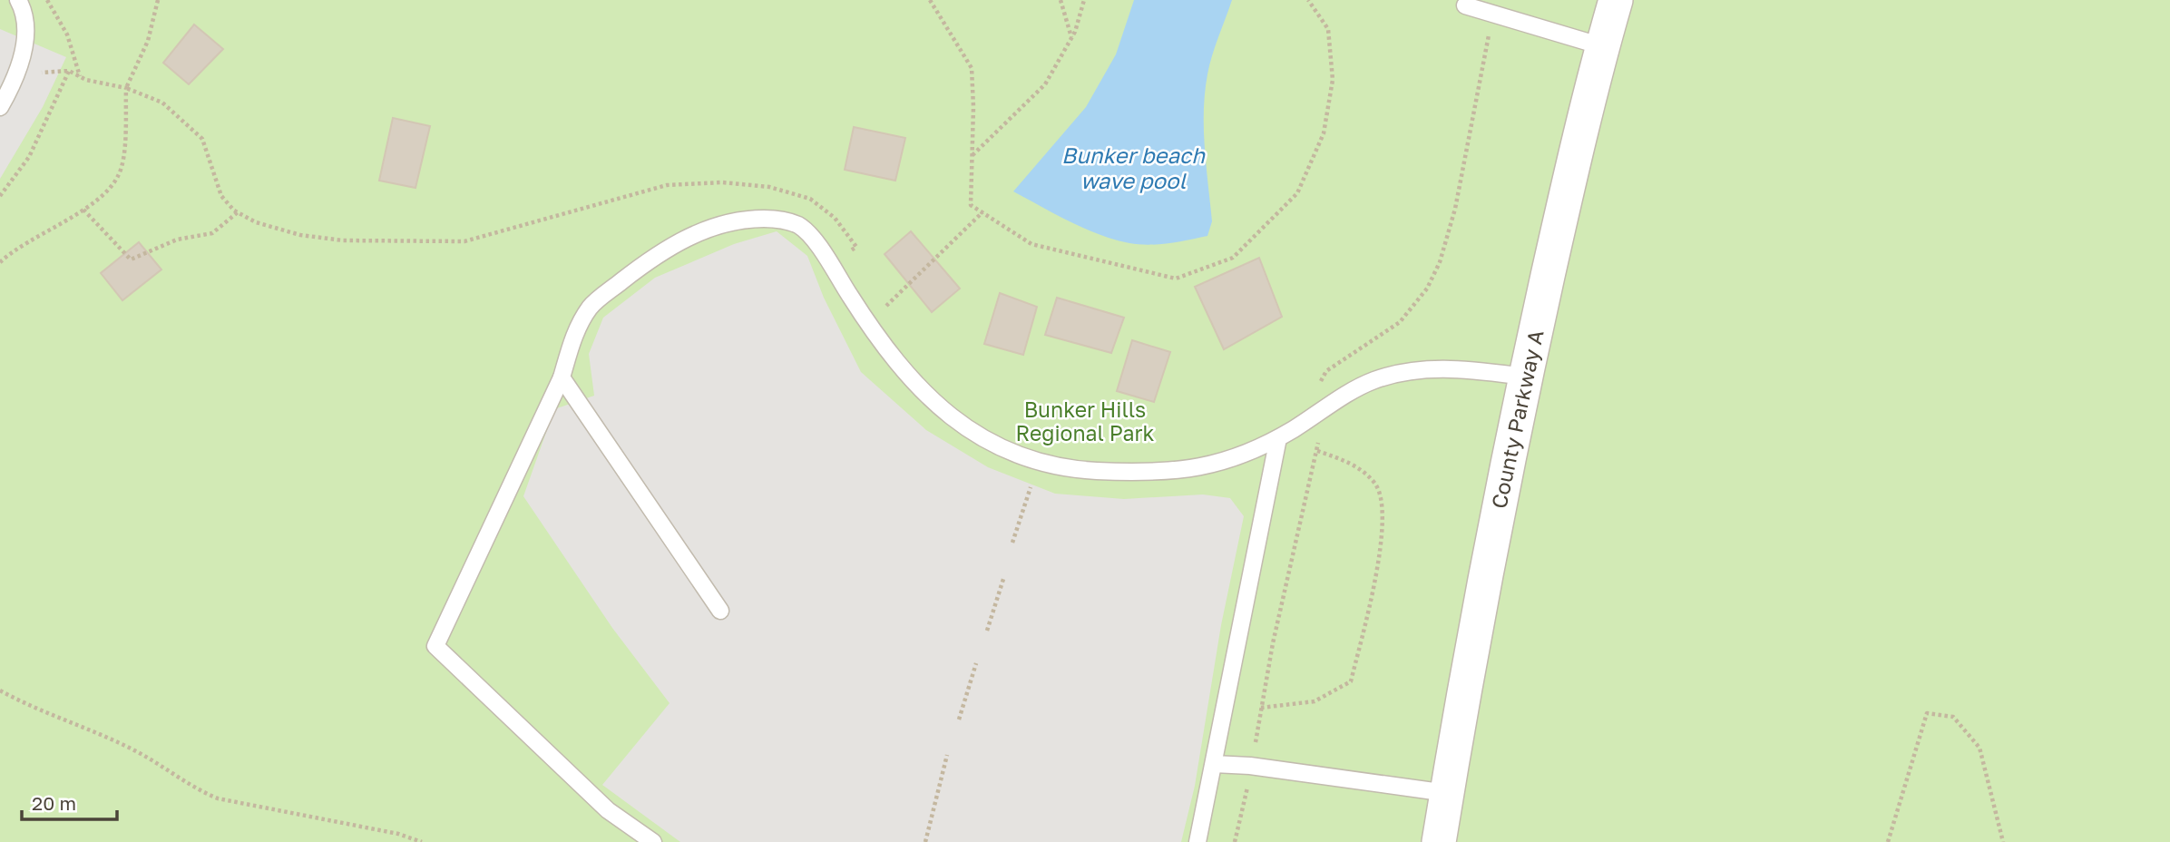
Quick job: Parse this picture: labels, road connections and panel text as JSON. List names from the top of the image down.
{
  "streets": {
    "street": ["County Parkway A"]
  },
  "water": ["Bunker beach wave pool"],
  "parks": ["Bunker Hills Regional Park"],
  "scale_bar": "20 m"
}
